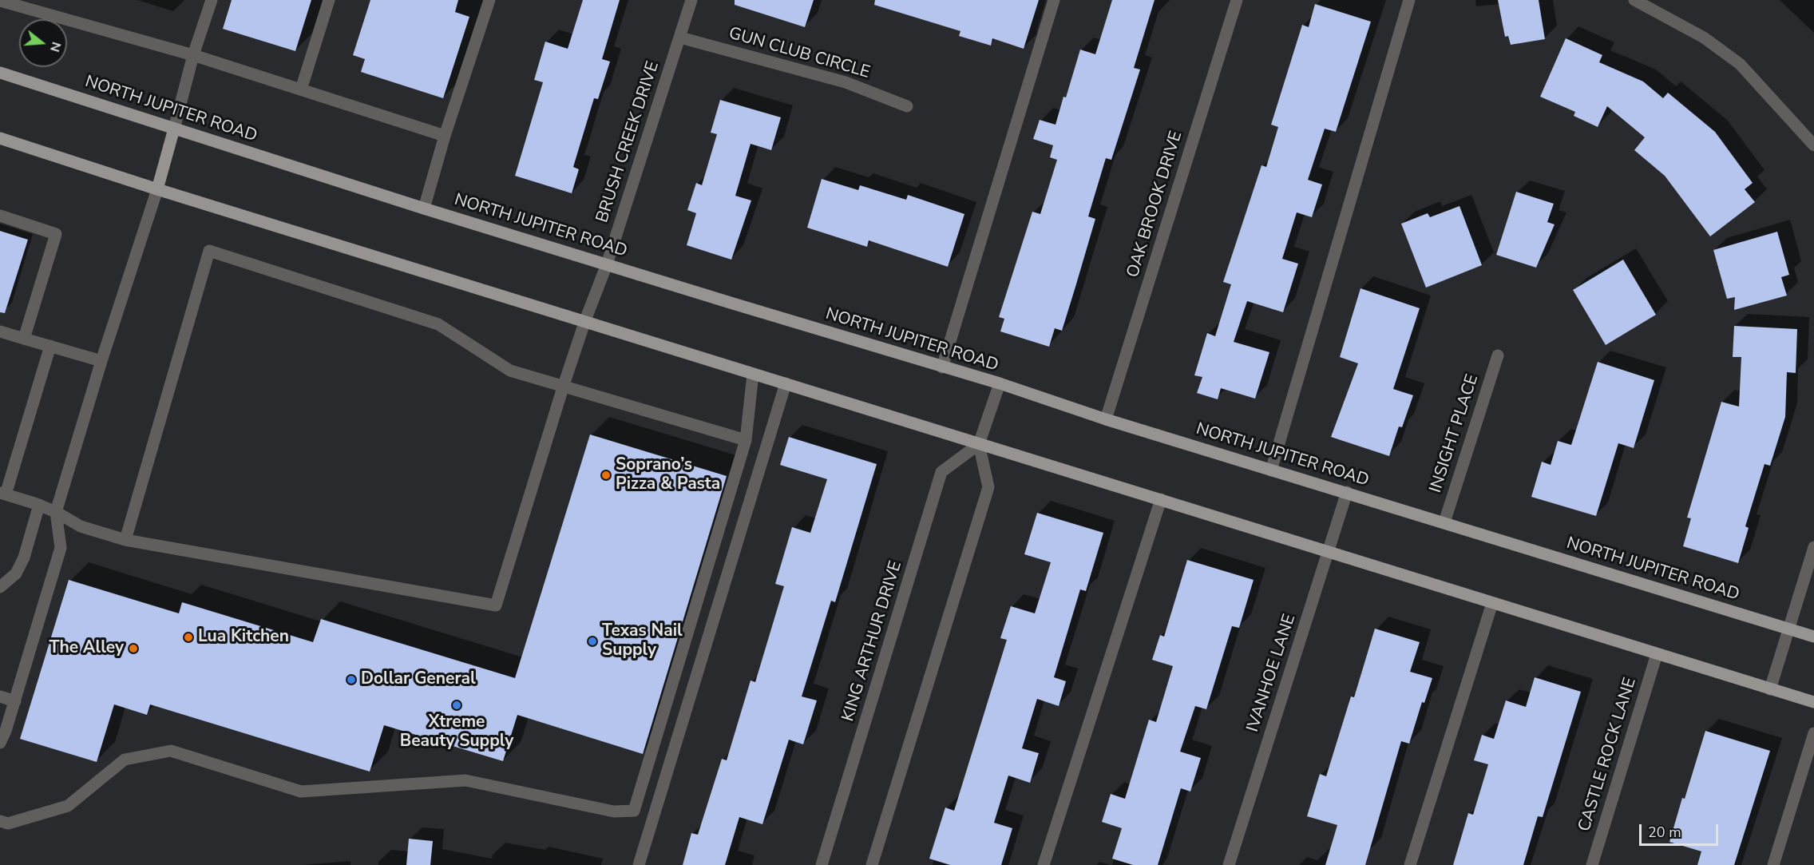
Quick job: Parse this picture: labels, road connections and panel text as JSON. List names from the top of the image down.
{
  "streets": {
    "main road": ["NORTH JUPITER ROAD"],
    "street": [
      "GUN CLUB CIRCLE",
      "BRUSH CREEK DRIVE",
      "OAK BROOK DRIVE",
      "INSIGHT PLACE",
      "KING ARTHUR DRIVE",
      "IVANHOE LANE",
      "CASTLE ROCK LANE"
    ]
  },
  "crossings": [
    ["GUN CLUB CIRCLE", "BRUSH CREEK DRIVE"],
    ["NORTH JUPITER ROAD", "BRUSH CREEK DRIVE"],
    ["NORTH JUPITER ROAD", "OAK BROOK DRIVE"],
    ["NORTH JUPITER ROAD", "INSIGHT PLACE"],
    ["NORTH JUPITER ROAD", "IVANHOE LANE"]
  ],
  "places": [
    "Soprano’s Pizza & Pasta",
    "Lua Kitchen",
    "Texas Nail Supply",
    "The Alley",
    "Dollar General",
    "Xtreme Beauty Supply"
  ],
  "scale_bar": "20 m",
  "north": "right"
}
